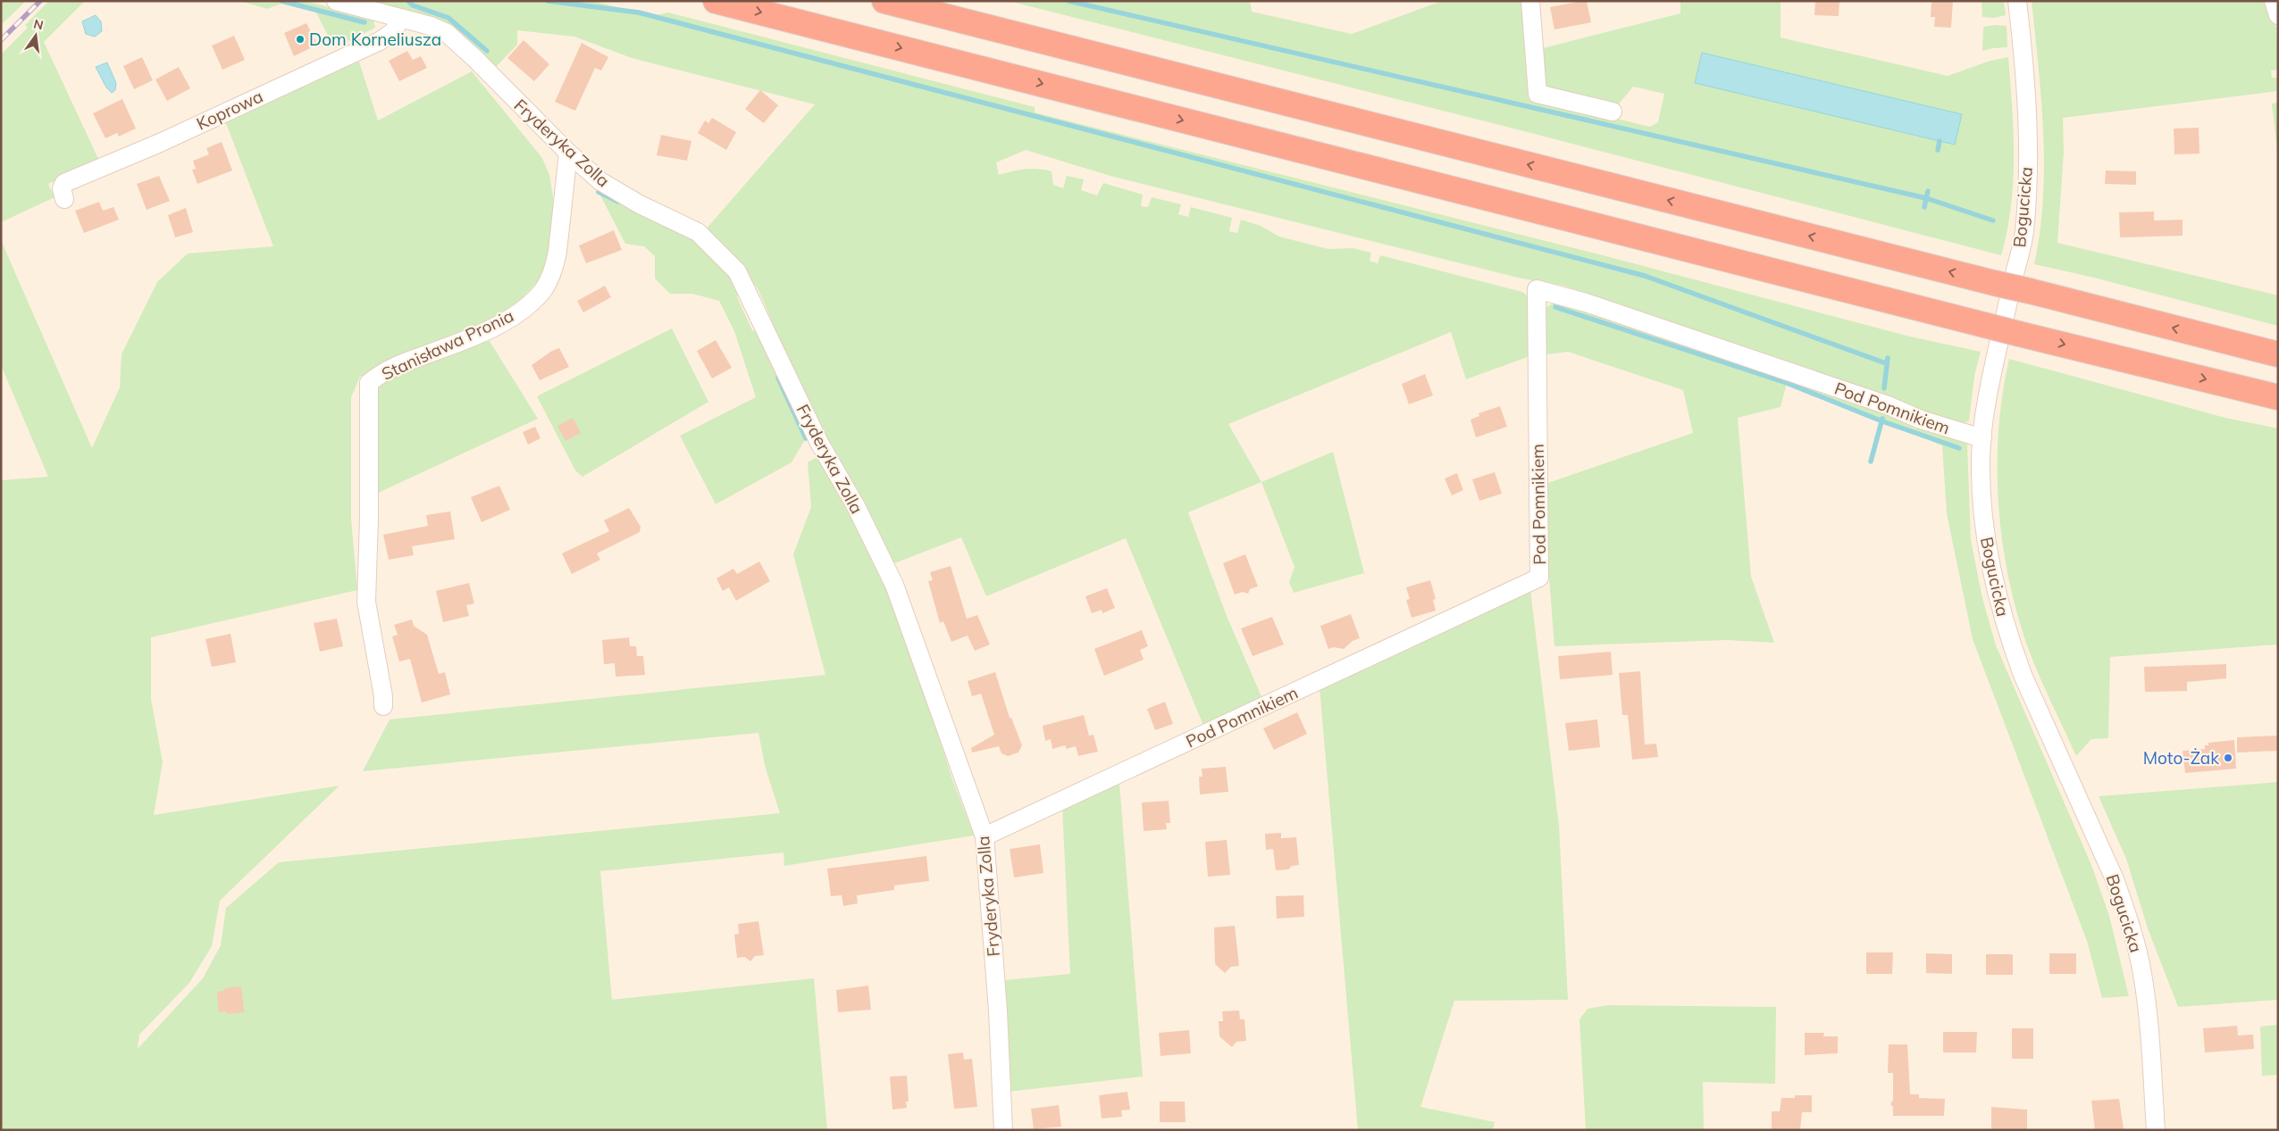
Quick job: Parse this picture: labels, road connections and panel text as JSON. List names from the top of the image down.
{
  "streets": {
    "street": [
      "Koprowa",
      "Fryderyka Zolla",
      "Bogucicka",
      "Stanisława Pronia",
      "Pod Pomnikiem"
    ]
  },
  "crossings": [
    ["Koprowa", "Fryderyka Zolla"],
    ["Fryderyka Zolla", "Stanisława Pronia"],
    ["Fryderyka Zolla", "Pod Pomnikiem"],
    ["Bogucicka", "Pod Pomnikiem"]
  ],
  "places": ["Dom Korneliusza", "Moto-Żak"],
  "north": "top"
}
